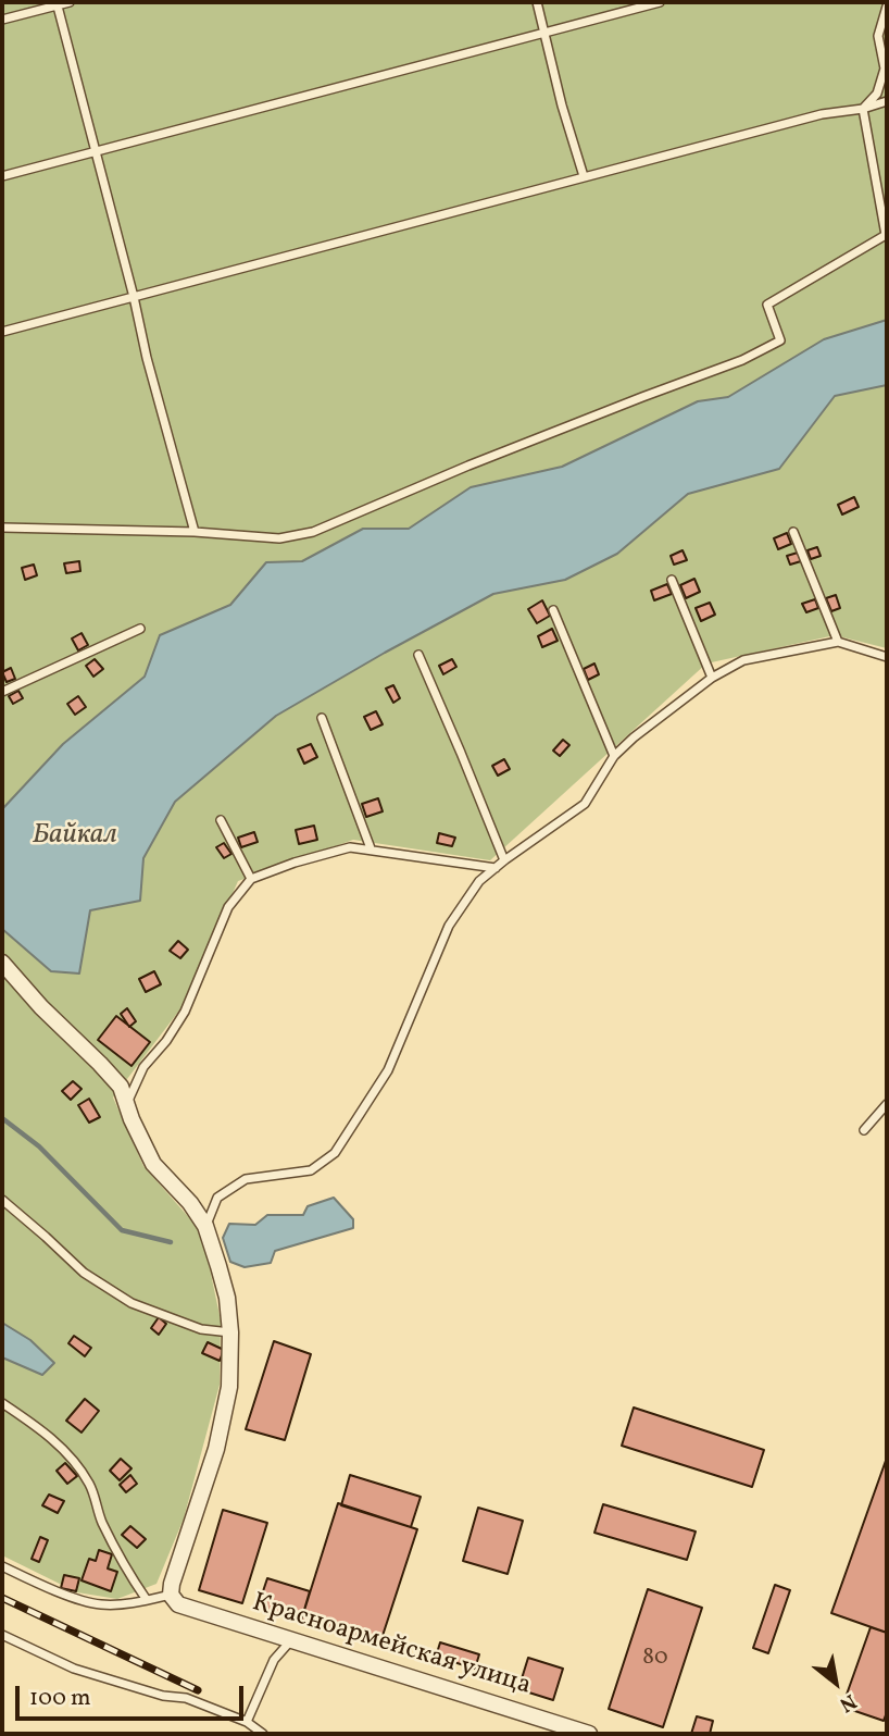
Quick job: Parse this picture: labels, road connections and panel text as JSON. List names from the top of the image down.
{
  "streets": {
    "street": ["Красноармейская улица"]
  },
  "water": ["Байкал"],
  "house_numbers": ["80"],
  "scale_bar": "100 m",
  "north": "bottom right"
}
